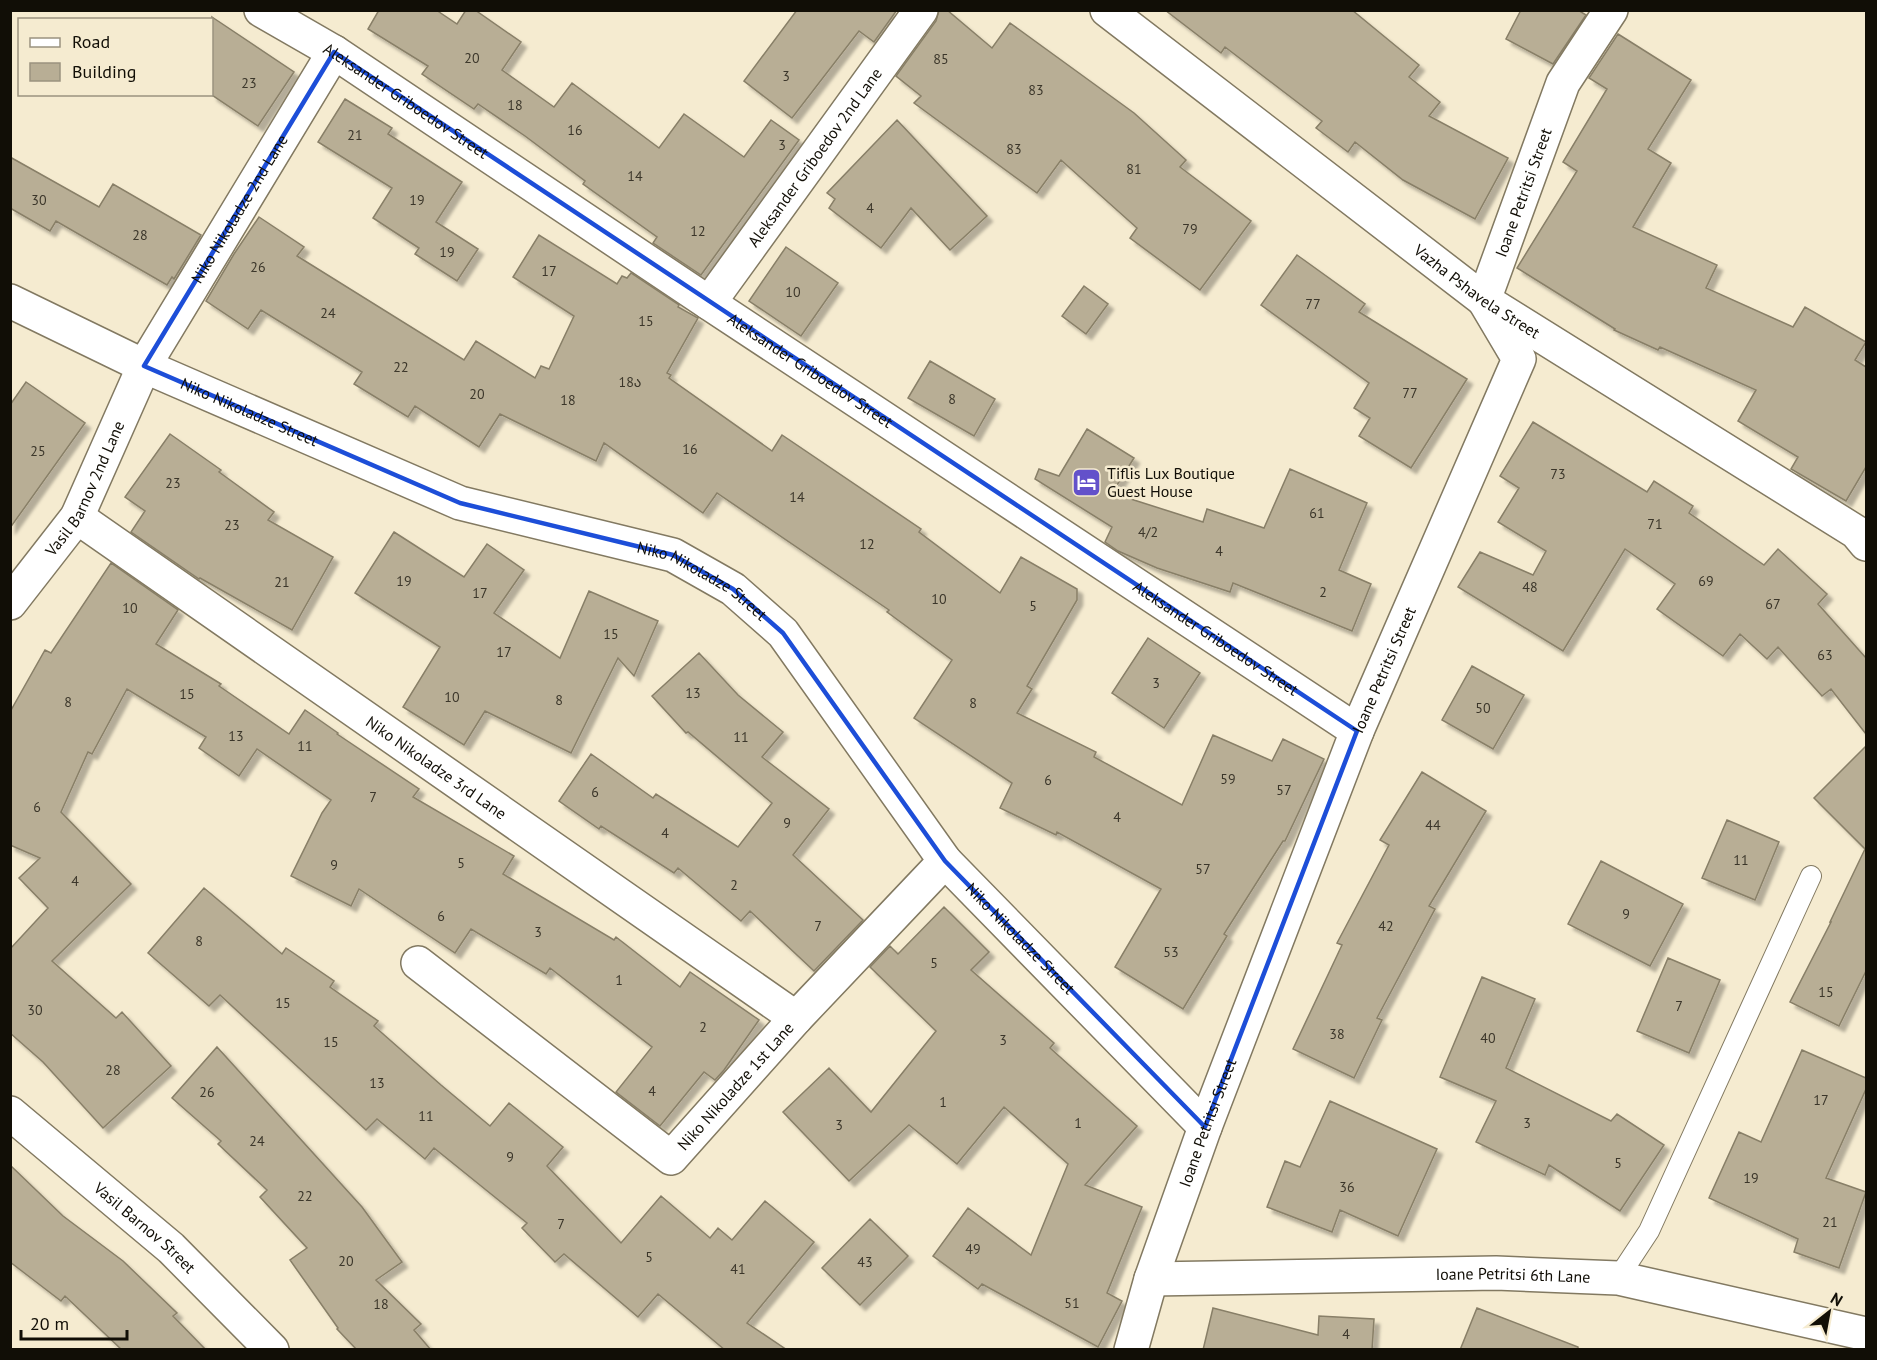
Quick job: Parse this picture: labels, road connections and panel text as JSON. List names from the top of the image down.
{
  "streets": {
    "street": [
      "Aleksander Griboedov Street",
      "Aleksander Griboedov 2nd Lane",
      "Ioane Petritsi Street",
      "Niko Nikoladze 2nd Lane",
      "Vazha Pshavela Street",
      "Niko Nikoladze Street",
      "Vasil Barnov 2nd Lane",
      "Niko Nikoladze 3rd Lane",
      "Niko Nikoladze 1st Lane",
      "Vasil Barnov Street",
      "Ioane Petritsi 6th Lane"
    ]
  },
  "crossings": [
    ["Aleksander Griboedov Street", "Aleksander Griboedov 2nd Lane"],
    ["Aleksander Griboedov Street", "Ioane Petritsi Street"],
    ["Aleksander Griboedov Street", "Niko Nikoladze 2nd Lane"],
    ["Ioane Petritsi Street", "Vazha Pshavela Street"],
    ["Ioane Petritsi Street", "Niko Nikoladze Street"],
    ["Ioane Petritsi Street", "Ioane Petritsi 6th Lane"],
    ["Niko Nikoladze 2nd Lane", "Niko Nikoladze Street"],
    ["Niko Nikoladze 2nd Lane", "Vasil Barnov 2nd Lane"],
    ["Niko Nikoladze Street", "Vasil Barnov 2nd Lane"],
    ["Niko Nikoladze Street", "Niko Nikoladze 1st Lane"],
    ["Vasil Barnov 2nd Lane", "Niko Nikoladze 3rd Lane"],
    ["Niko Nikoladze 3rd Lane", "Niko Nikoladze 1st Lane"]
  ],
  "places": {
    "hotel": ["Tiflis Lux Boutique Guest House"]
  },
  "house_numbers": [
    "20",
    "85",
    "3",
    "23",
    "83",
    "18",
    "16",
    "21",
    "3",
    "83",
    "81",
    "14",
    "30",
    "19",
    "4",
    "79",
    "12",
    "28",
    "19",
    "26",
    "17",
    "10",
    "77",
    "24",
    "15",
    "22",
    "18ა",
    "77",
    "20",
    "8",
    "18",
    "16",
    "25",
    "73",
    "23",
    "14",
    "61",
    "71",
    "23",
    "4/2",
    "12",
    "4",
    "19",
    "69",
    "21",
    "48",
    "2",
    "17",
    "10",
    "67",
    "5",
    "10",
    "15",
    "17",
    "63",
    "3",
    "13",
    "15",
    "10",
    "8",
    "8",
    "8",
    "50",
    "13",
    "11",
    "11",
    "59",
    "6",
    "57",
    "6",
    "7",
    "6",
    "4",
    "9",
    "44",
    "4",
    "11",
    "5",
    "9",
    "57",
    "4",
    "2",
    "9",
    "6",
    "7",
    "42",
    "3",
    "8",
    "53",
    "5",
    "1",
    "15",
    "15",
    "7",
    "30",
    "2",
    "38",
    "40",
    "3",
    "15",
    "28",
    "13",
    "4",
    "26",
    "17",
    "1",
    "11",
    "1",
    "3",
    "3",
    "24",
    "9",
    "5",
    "19",
    "36",
    "22",
    "21",
    "7",
    "49",
    "5",
    "20",
    "43",
    "41",
    "51",
    "18",
    "4"
  ],
  "legend": ["Road", "Building"],
  "scale_bar": "20 m",
  "north": "top right"
}
